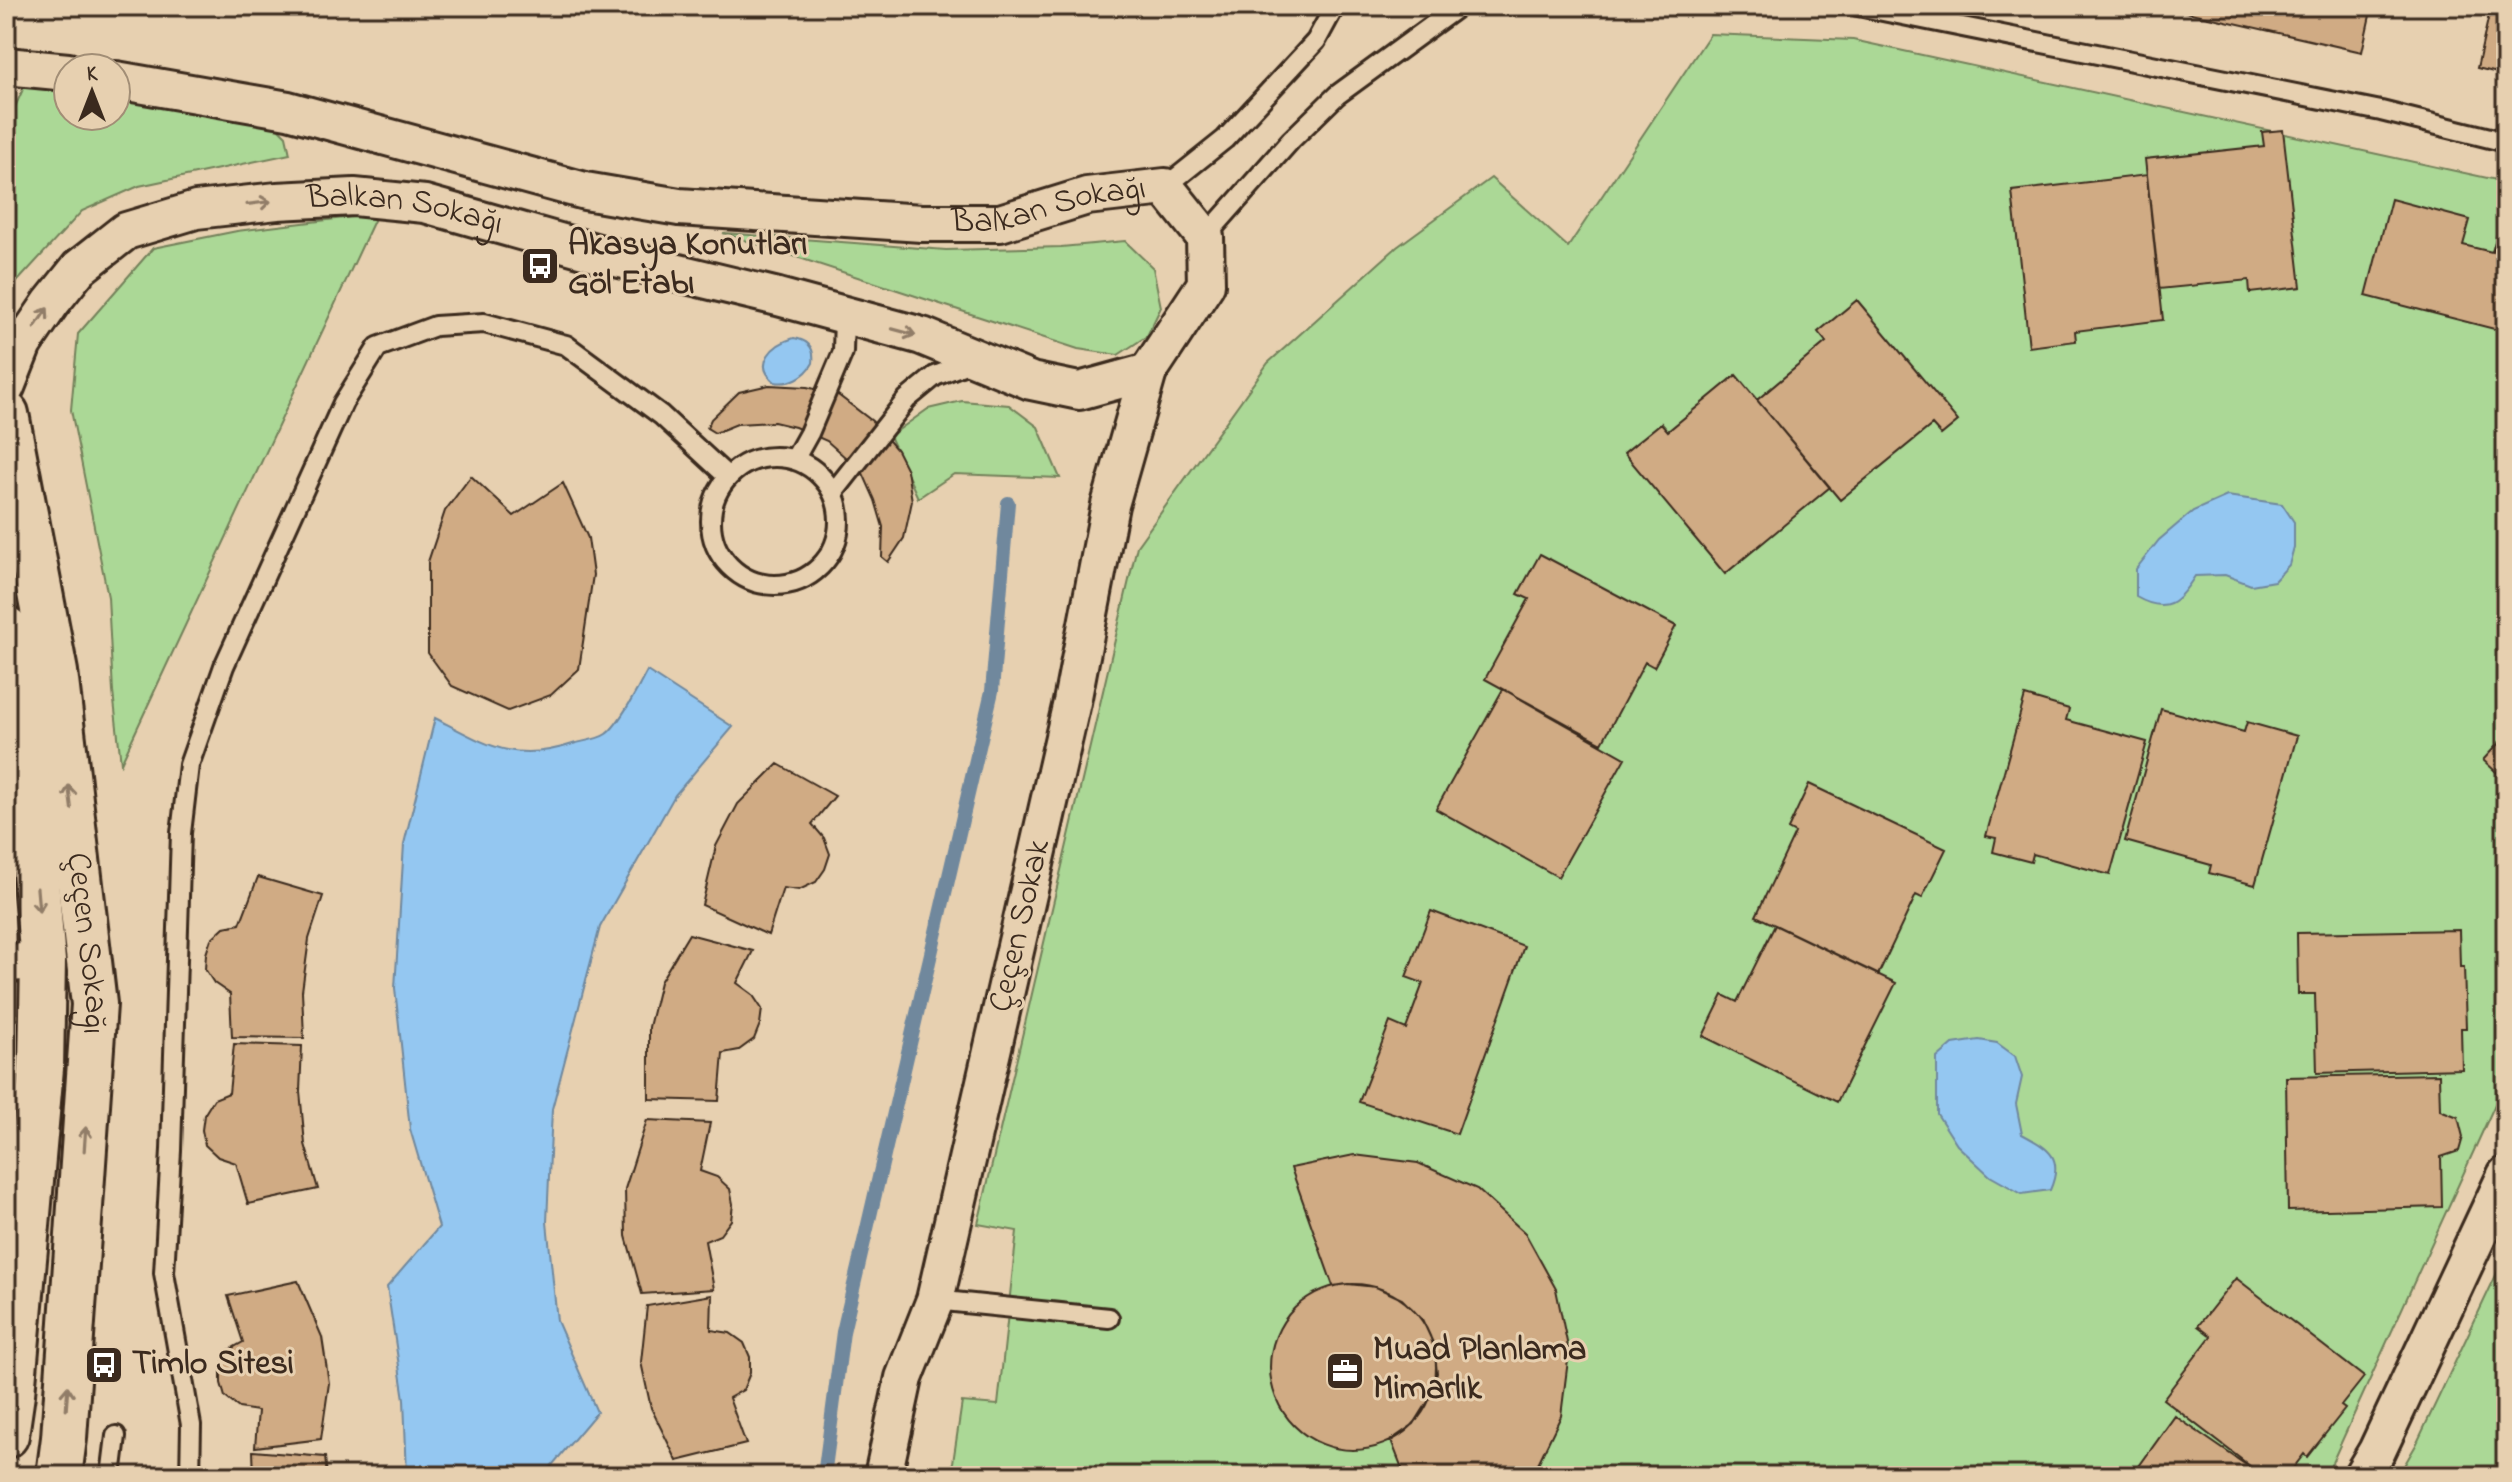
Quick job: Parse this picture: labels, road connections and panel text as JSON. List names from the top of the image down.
{
  "streets": {
    "main road": ["Çeçen Sokağı"],
    "street": ["Balkan Sokağı", "Çeçen Sokak"]
  },
  "crossings": [
    ["Balkan Sokağı", "Çeçen Sokak"]
  ],
  "places": {
    "bus stop": ["Akasya Konutları Göl Etabı", "Timlo Sitesi"],
    "office": ["Muad Planlama Mimarlık"]
  },
  "north": "top"
}
